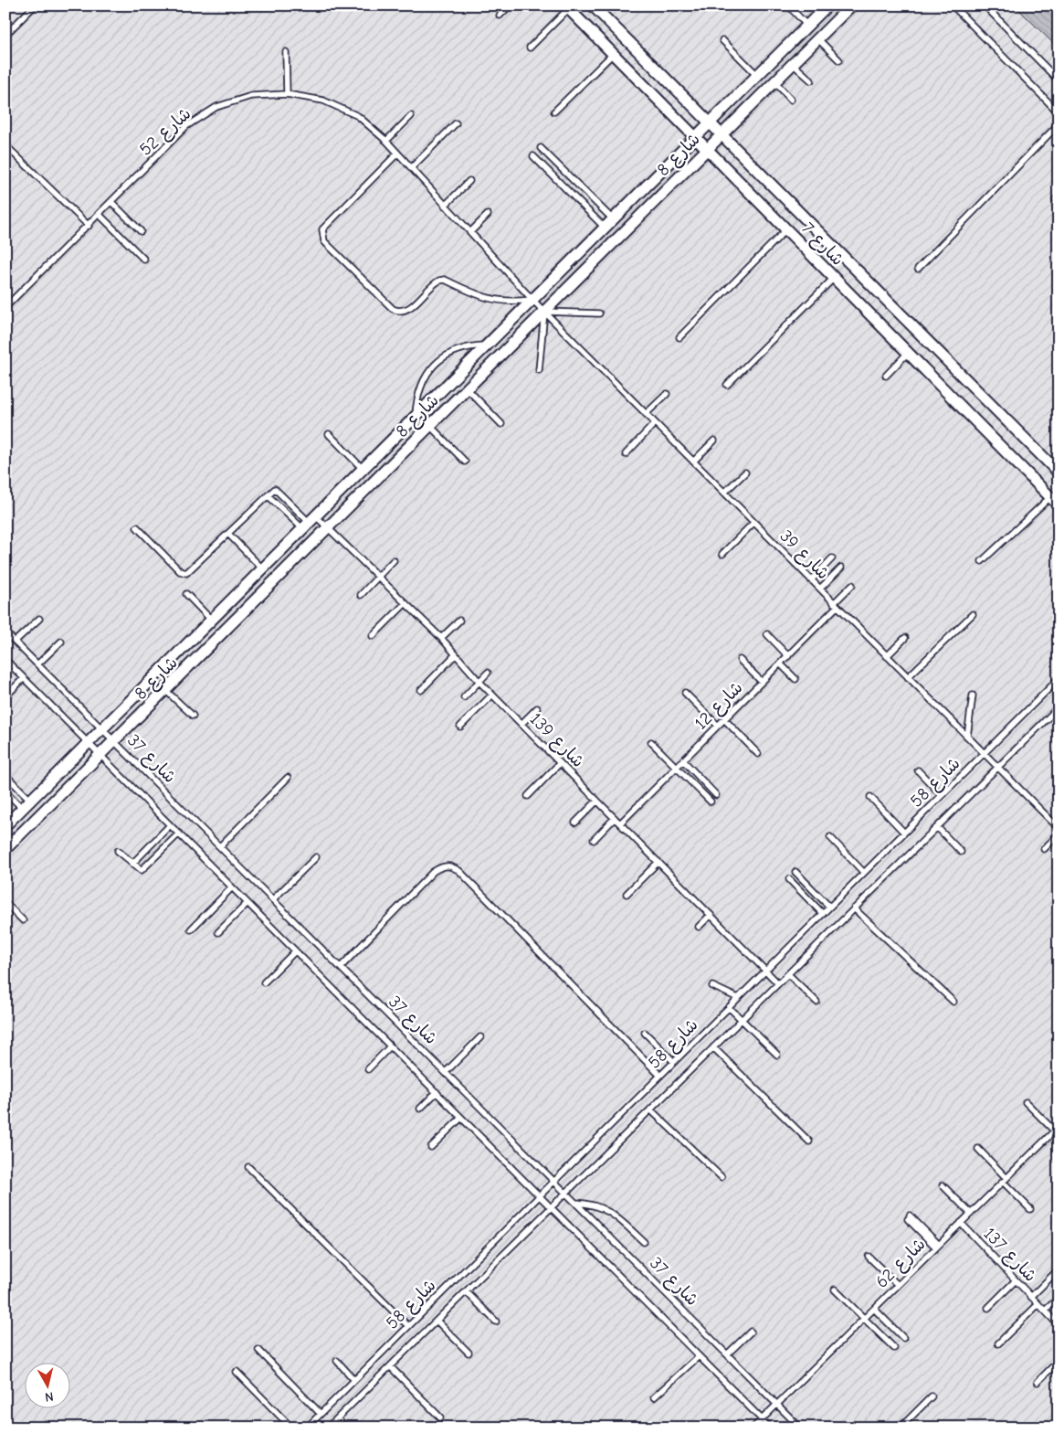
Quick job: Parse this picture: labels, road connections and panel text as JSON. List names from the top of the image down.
{
  "streets": {
    "street": ["شارع 8", "شارع 7"],
    "lane": [
      "شارع 52",
      "شارع 39",
      "شارع 12",
      "شارع 139",
      "شارع 37",
      "شارع 58",
      "شارع 137",
      "شارع 62"
    ]
  },
  "crossings": [
    ["شارع 52", "شارع 8"],
    ["شارع 52", "شارع 39"],
    ["شارع 8", "شارع 7"],
    ["شارع 8", "شارع 39"],
    ["شارع 8", "شارع 139"],
    ["شارع 8", "شارع 37"],
    ["شارع 39", "شارع 12"],
    ["شارع 39", "شارع 58"],
    ["شارع 12", "شارع 139"],
    ["شارع 139", "شارع 58"],
    ["شارع 37", "شارع 58"],
    ["شارع 37", "شارع 62"],
    ["شارع 137", "شارع 62"]
  ],
  "north": "bottom"
}
